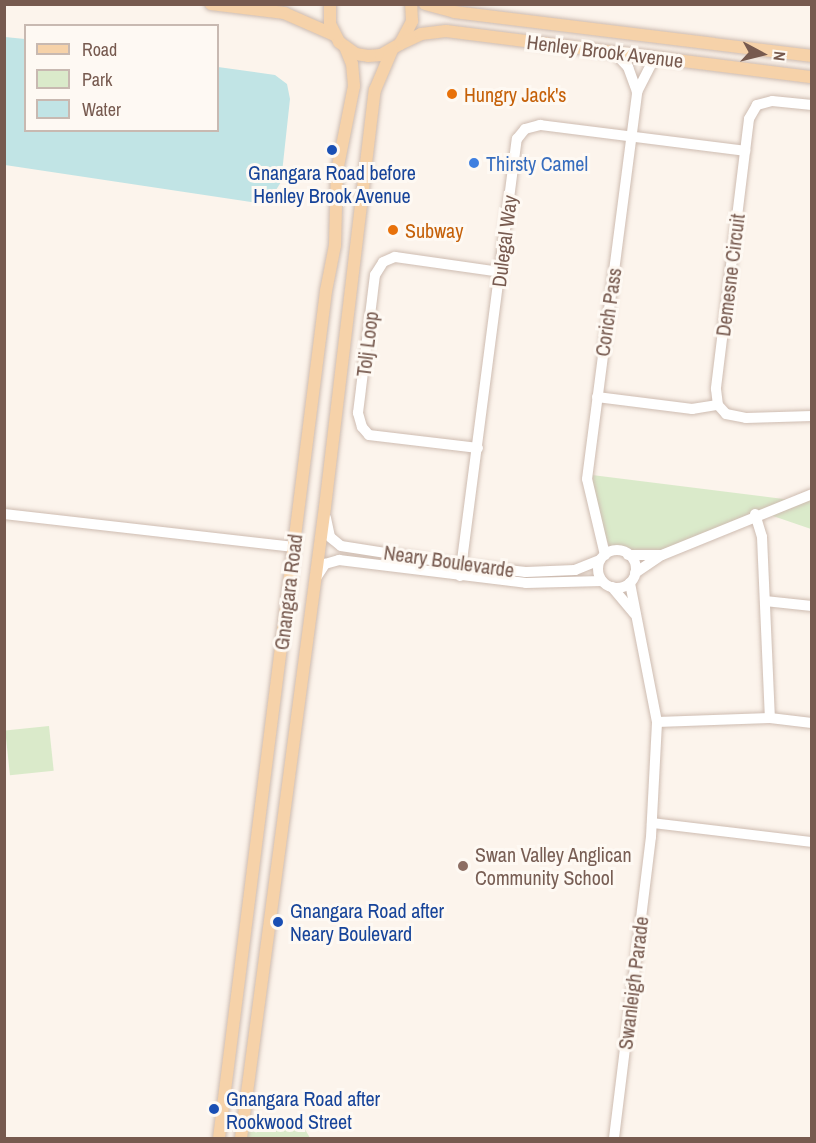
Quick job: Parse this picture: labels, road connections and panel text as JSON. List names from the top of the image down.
{
  "streets": {
    "main road": ["Henley Brook Avenue", "Gnangara Road"],
    "street": [
      "Dulegal Way",
      "Demesne Circuit",
      "Corich Pass",
      "Tolj Loop",
      "Neary Boulevarde",
      "Swanleigh Parade"
    ]
  },
  "crossings": [
    ["Henley Brook Avenue", "Corich Pass"],
    ["Henley Brook Avenue", "Gnangara Road"],
    ["Dulegal Way", "Demesne Circuit"],
    ["Dulegal Way", "Corich Pass"],
    ["Dulegal Way", "Tolj Loop"],
    ["Dulegal Way", "Neary Boulevarde"],
    ["Corich Pass", "Neary Boulevarde"],
    ["Corich Pass", "Swanleigh Parade"],
    ["Neary Boulevarde", "Gnangara Road"],
    ["Neary Boulevarde", "Swanleigh Parade"]
  ],
  "places": [
    "Hungry Jack's",
    "Gnangara Road before Henley Brook Avenue",
    "Thirsty Camel",
    "Subway",
    "Swan Valley Anglican Community School",
    "Gnangara Road after Neary Boulevard",
    "Gnangara Road after Rookwood Street"
  ],
  "legend": ["Road", "Park", "Water"],
  "north": "right"
}
